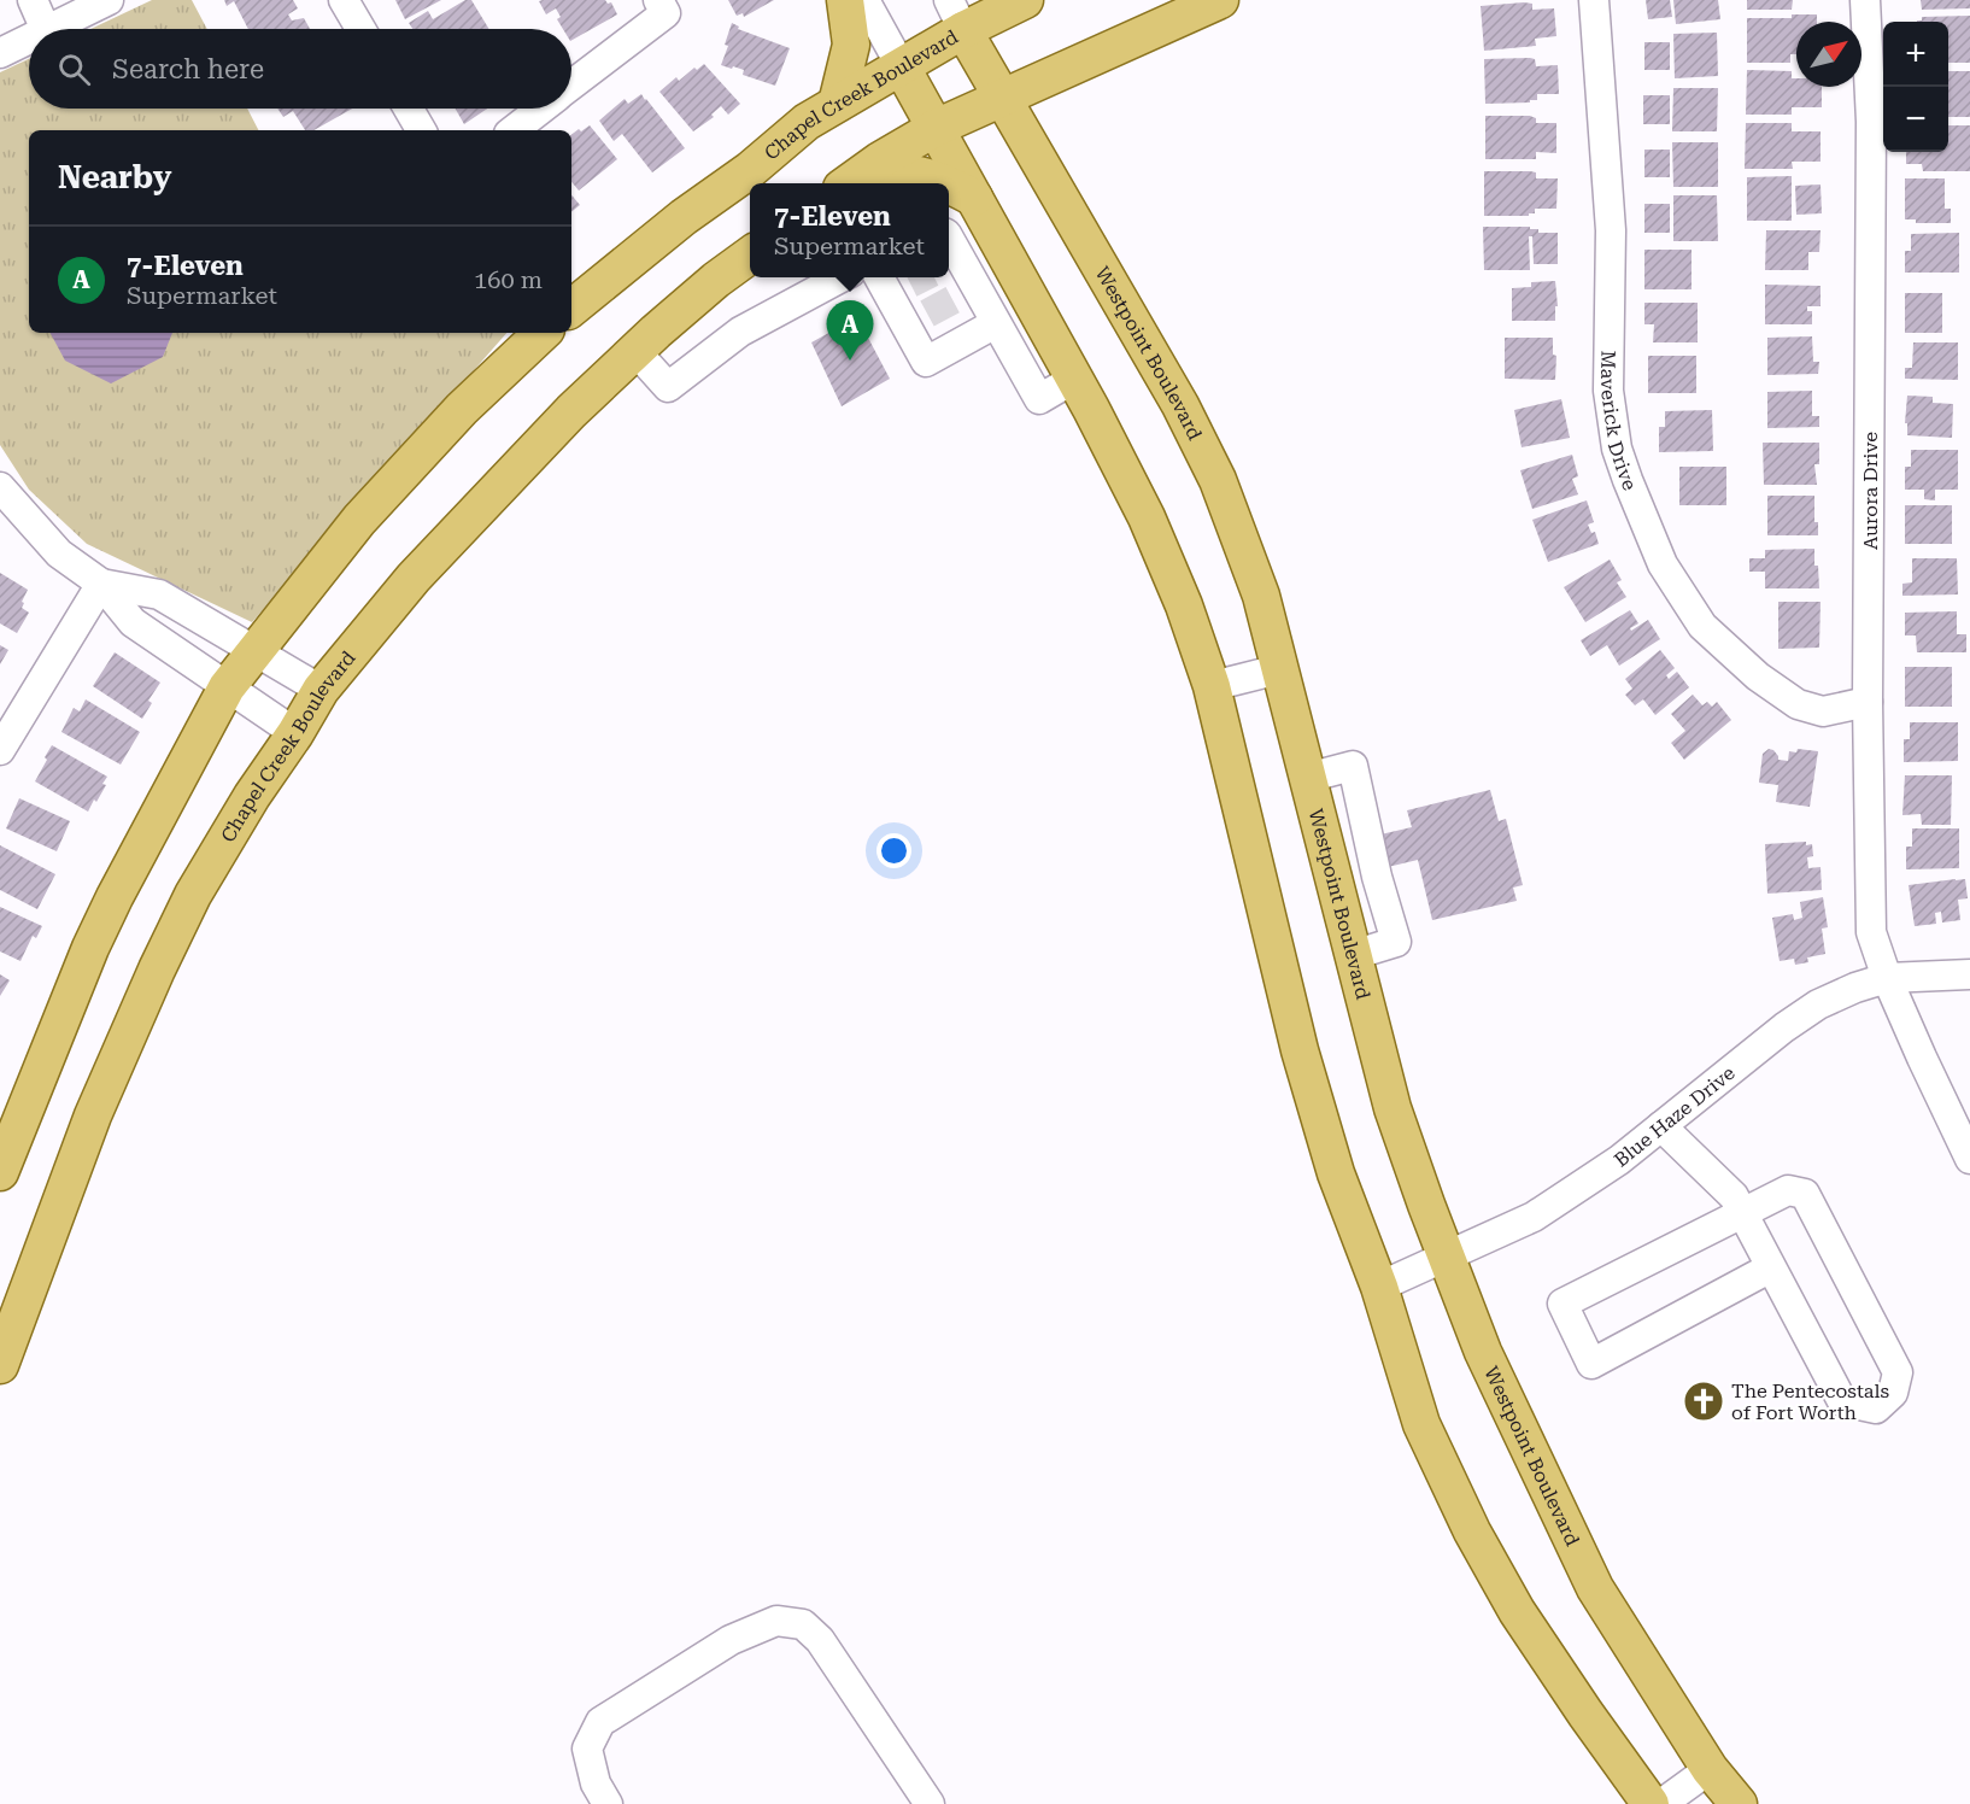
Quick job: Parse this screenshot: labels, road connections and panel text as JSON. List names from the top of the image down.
{
  "streets": {
    "main road": ["Chapel Creek Boulevard", "Westpoint Boulevard"],
    "street": ["Maverick Drive", "Aurora Drive", "Blue Haze Drive"]
  },
  "crossings": [
    ["Chapel Creek Boulevard", "Westpoint Boulevard"],
    ["Westpoint Boulevard", "Blue Haze Drive"],
    ["Maverick Drive", "Aurora Drive"],
    ["Aurora Drive", "Blue Haze Drive"]
  ],
  "places": {
    "church": ["The Pentecostals of Fort Worth"]
  },
  "north": "top right",
  "page": {
    "map_buttons": ["+", "−"],
    "search": "Search here",
    "heading": "Nearby",
    "popup": ["7-Eleven", "Supermarket"],
    "list": [
      {
        "mark": "A",
        "name": "7-Eleven",
        "note": "Supermarket",
        "value": "160 m"
      }
    ],
    "pins": "A"
  }
}
